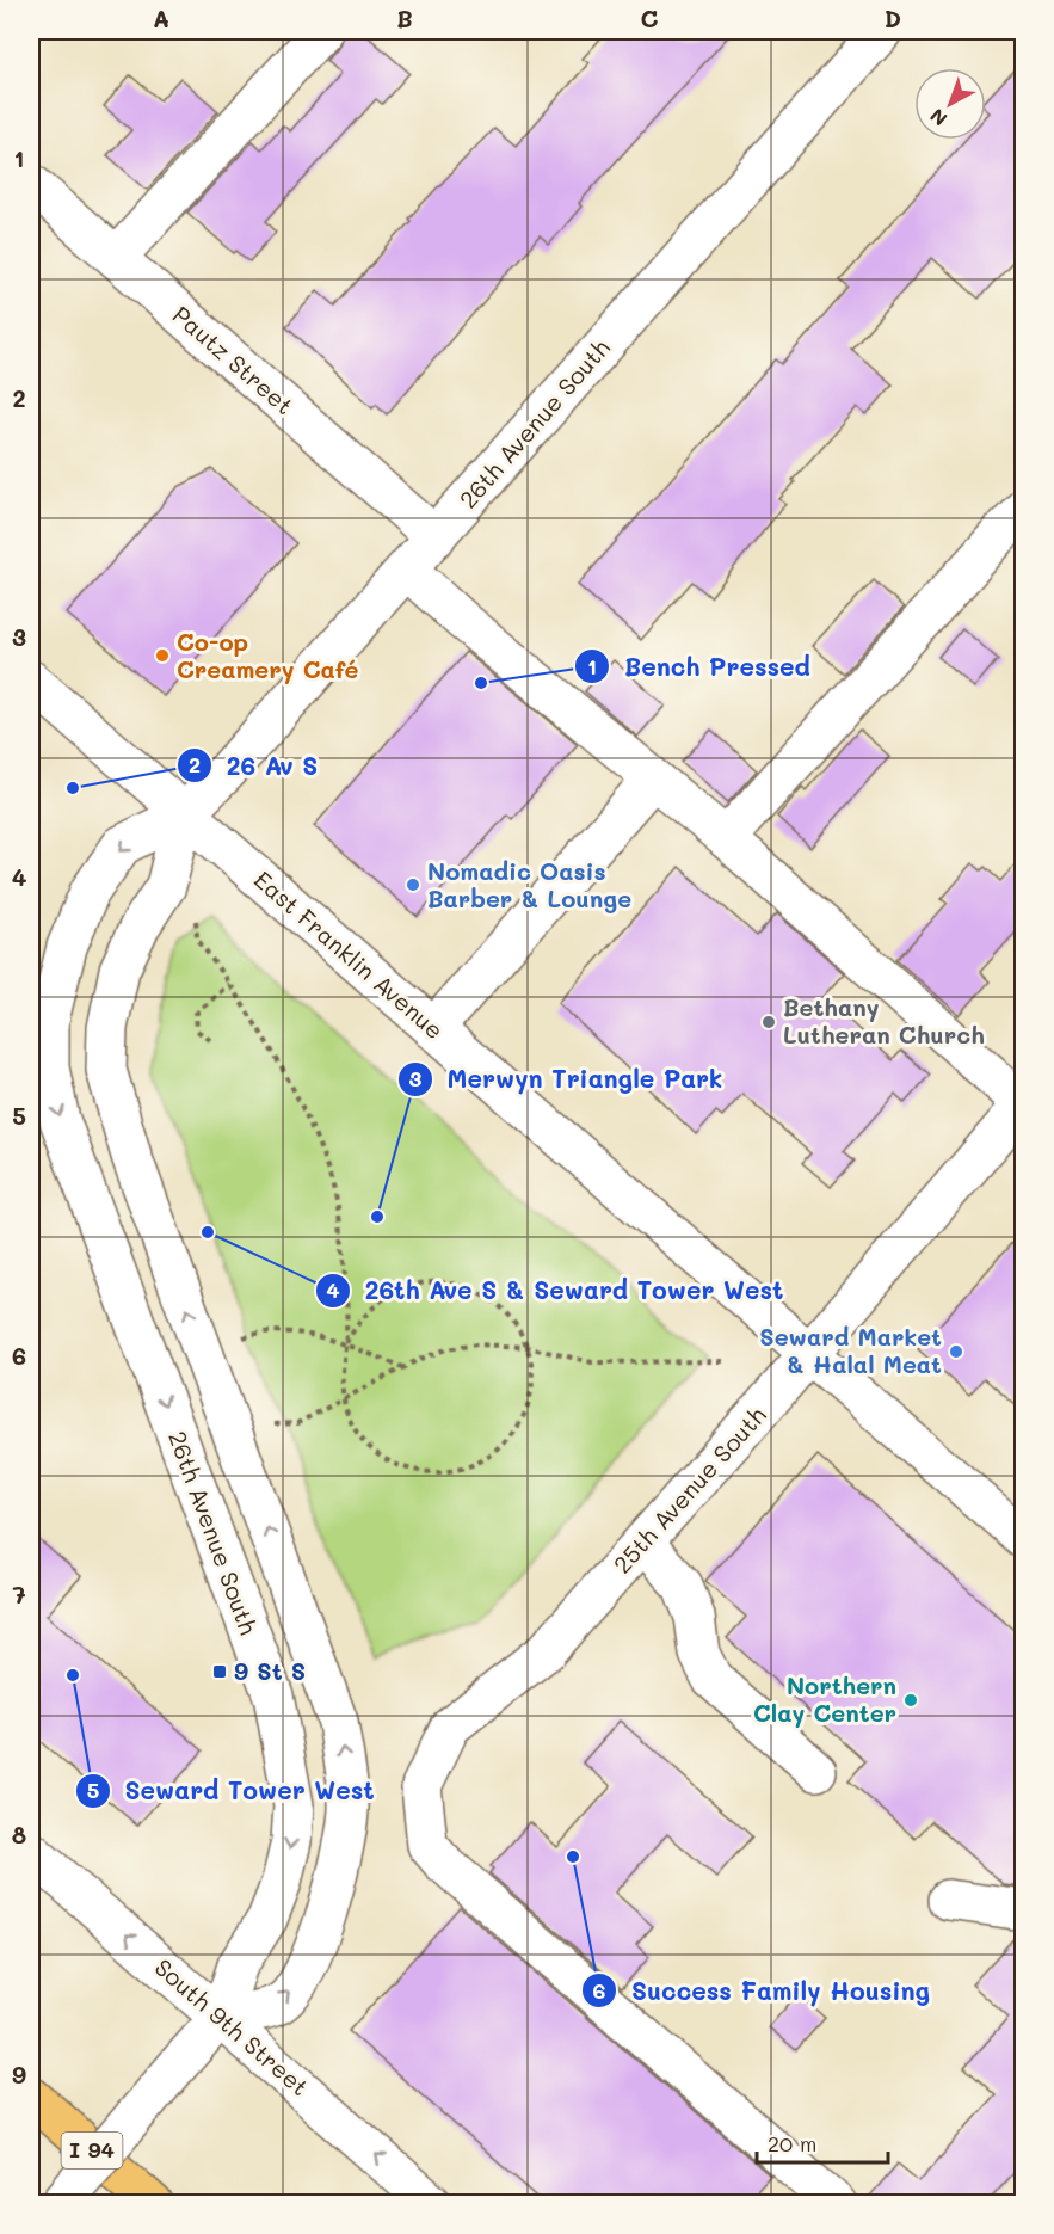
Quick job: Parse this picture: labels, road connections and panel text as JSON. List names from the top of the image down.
{
  "streets": {
    "highway": ["I 94"],
    "street": [
      "Pautz Street",
      "26th Avenue South",
      "East Franklin Avenue",
      "25th Avenue South",
      "South 9th Street"
    ]
  },
  "crossings": [
    ["Pautz Street", "26th Avenue South"],
    ["26th Avenue South", "East Franklin Avenue"],
    ["26th Avenue South", "South 9th Street"],
    ["East Franklin Avenue", "25th Avenue South"]
  ],
  "one_way": ["South 9th Street"],
  "places": {
    "other": [
      "Co-op Creamery Café",
      "Bench Pressed",
      "26 Av S",
      "Nomadic Oasis Barber & Lounge",
      "Bethany Lutheran Church",
      "Merwyn Triangle Park",
      "26th Ave S & Seward Tower West",
      "Seward Market & Halal Meat",
      "Seward Tower West",
      "Northern Clay Center",
      "Success Family Housing"
    ],
    "transit": ["9 St S"]
  },
  "scale_bar": "20 m",
  "north": "bottom left",
  "grid": {
    "columns": [
      "A",
      "B",
      "C",
      "D"
    ],
    "rows": [
      "1",
      "2",
      "3",
      "4",
      "5",
      "6",
      "7",
      "8",
      "9"
    ]
  }
}
